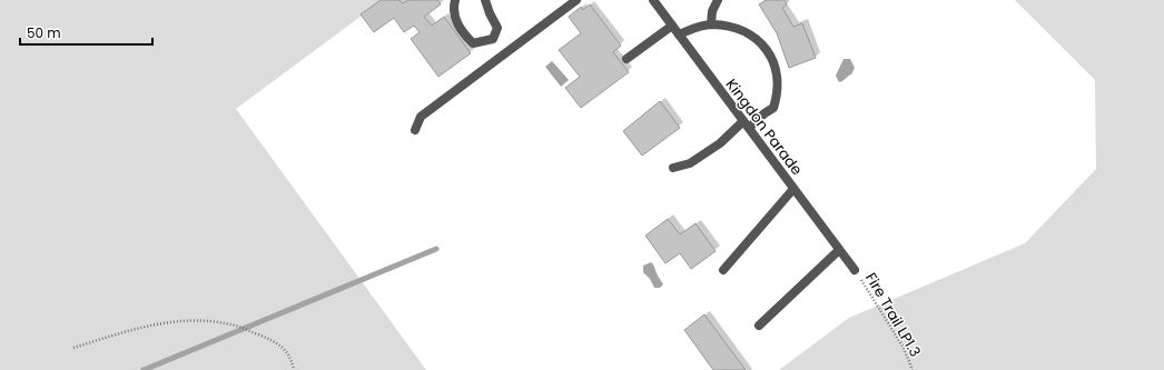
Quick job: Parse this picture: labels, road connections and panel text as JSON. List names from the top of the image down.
{
  "streets": {
    "street": ["Kingdon Parade"],
    "path": ["Fire Trail LP1.3"]
  },
  "crossings": [
    ["Kingdon Parade", "Fire Trail LP1.3"]
  ],
  "scale_bar": "50 m"
}
